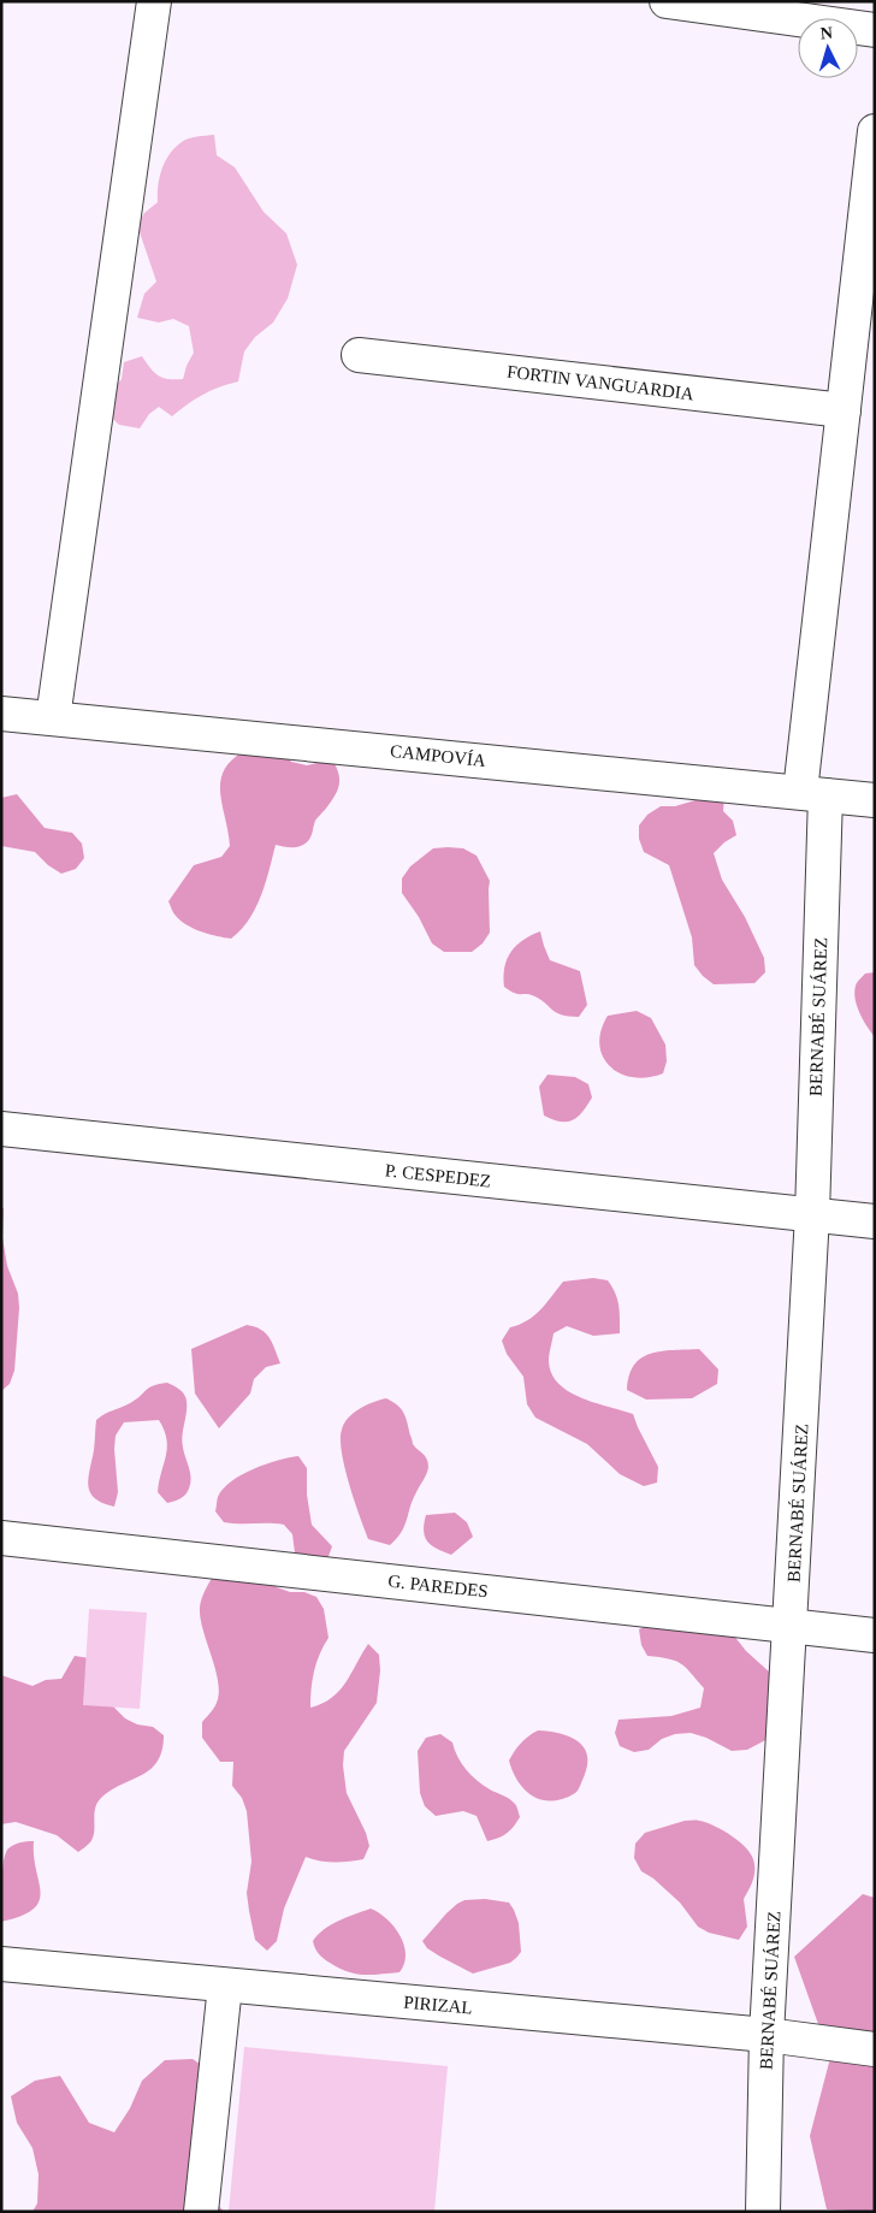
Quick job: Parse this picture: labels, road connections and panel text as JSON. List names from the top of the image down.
{
  "streets": {
    "street": [
      "FORTIN VANGUARDIA",
      "CAMPOVÍA",
      "BERNABÉ SUÁREZ",
      "P. CESPEDEZ",
      "G. PAREDES",
      "PIRIZAL"
    ]
  },
  "crossings": [
    ["FORTIN VANGUARDIA", "BERNABÉ SUÁREZ"],
    ["CAMPOVÍA", "BERNABÉ SUÁREZ"],
    ["BERNABÉ SUÁREZ", "P. CESPEDEZ"],
    ["BERNABÉ SUÁREZ", "G. PAREDES"],
    ["BERNABÉ SUÁREZ", "PIRIZAL"]
  ],
  "north": "top"
}
